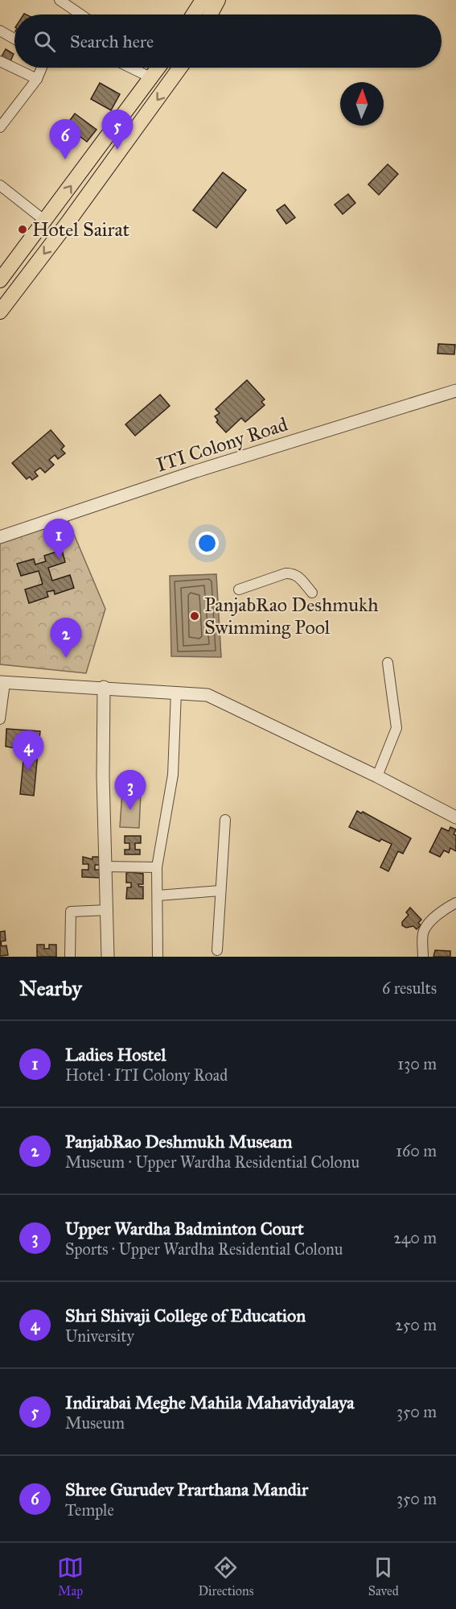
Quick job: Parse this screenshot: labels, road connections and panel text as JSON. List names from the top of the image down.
{
  "streets": {
    "street": ["ITI Colony Road"]
  },
  "places": ["Hotel Sairat", "PanjabRao Deshmukh Swimming Pool"],
  "north": "top",
  "page": {
    "search": "Search here",
    "pins": [
      "5",
      "6",
      "1",
      "2",
      "4",
      "3"
    ],
    "heading": ["Nearby", "6 results"],
    "list": [
      {
        "mark": "1",
        "name": "Ladies Hostel",
        "note": "Hotel · ITI Colony Road",
        "value": "130 m"
      },
      {
        "mark": "2",
        "name": "PanjabRao Deshmukh Museam",
        "note": "Museum · Upper Wardha Residential Colonu",
        "value": "160 m"
      },
      {
        "mark": "3",
        "name": "Upper Wardha Badminton Court",
        "note": "Sports · Upper Wardha Residential Colonu",
        "value": "240 m"
      },
      {
        "mark": "4",
        "name": "Shri Shivaji College of Education",
        "note": "University",
        "value": "250 m"
      },
      {
        "mark": "5",
        "name": "Indirabai Meghe Mahila Mahavidyalaya",
        "note": "Museum",
        "value": "350 m"
      },
      {
        "mark": "6",
        "name": "Shree Gurudev Prarthana Mandir",
        "note": "Temple",
        "value": "350 m"
      }
    ],
    "nav": ["Map", "Directions", "Saved"]
  }
}
